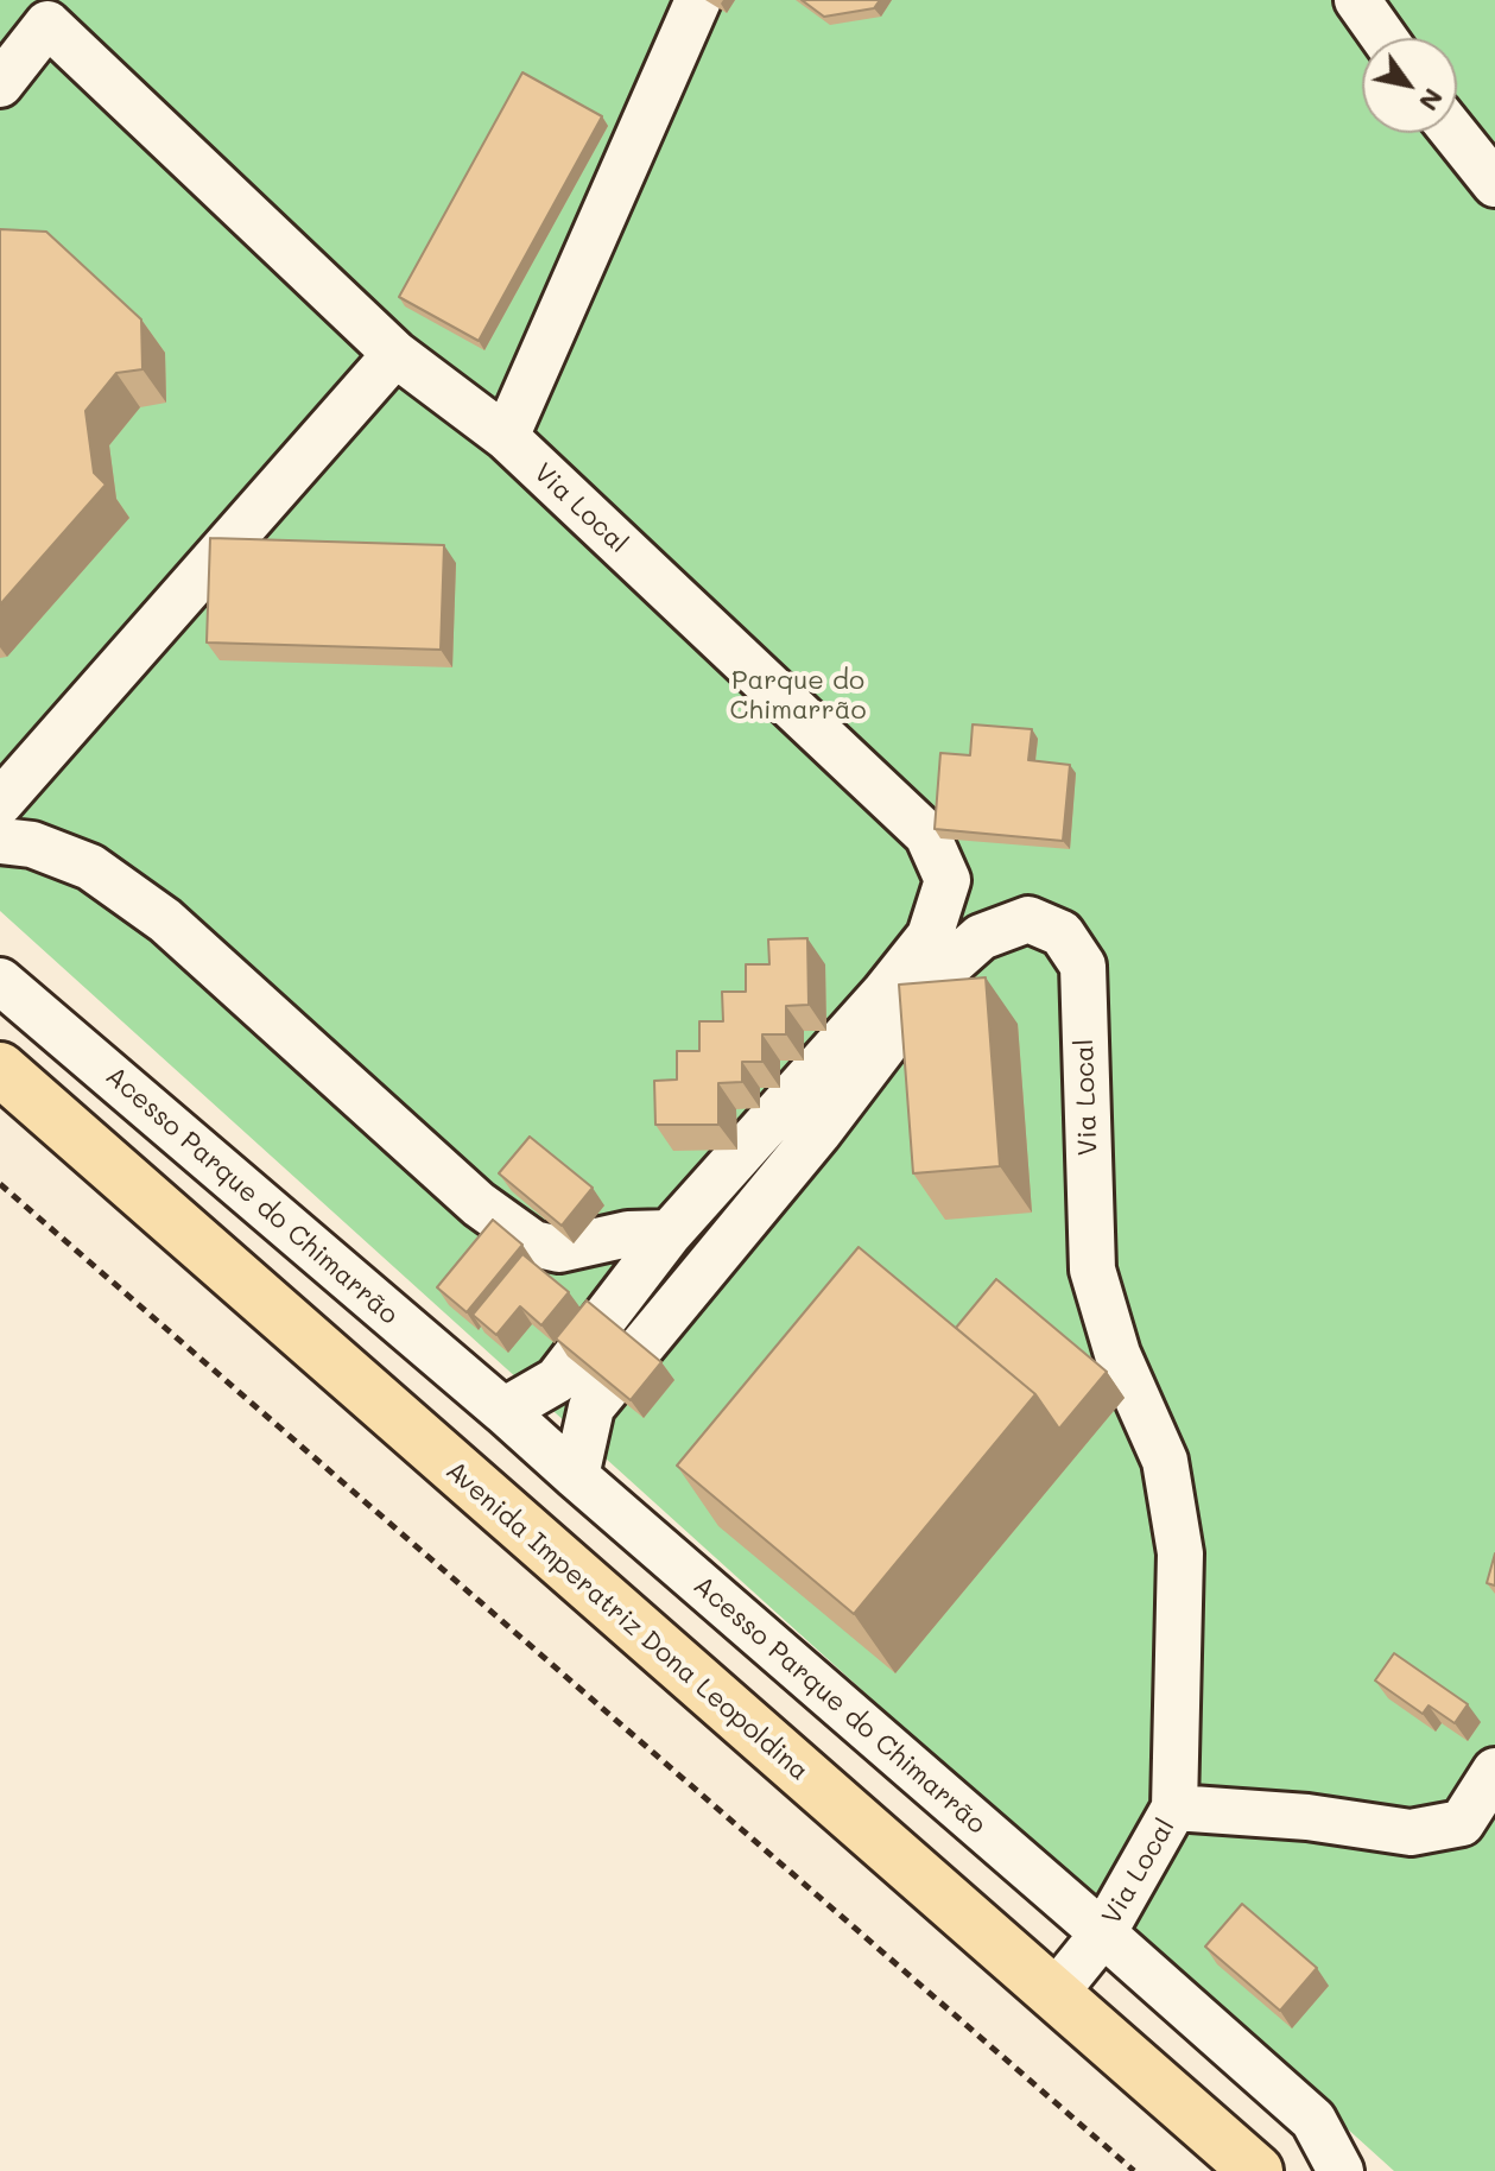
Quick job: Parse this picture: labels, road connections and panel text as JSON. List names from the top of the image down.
{
  "streets": {
    "main road": ["Avenida Imperatriz Dona Leopoldina"],
    "lane": ["Via Local", "Acesso Parque do Chimarrão"]
  },
  "crossings": [
    ["Via Local", "Acesso Parque do Chimarrão"]
  ],
  "parks": ["Parque do Chimarrão"],
  "north": "bottom right"
}
